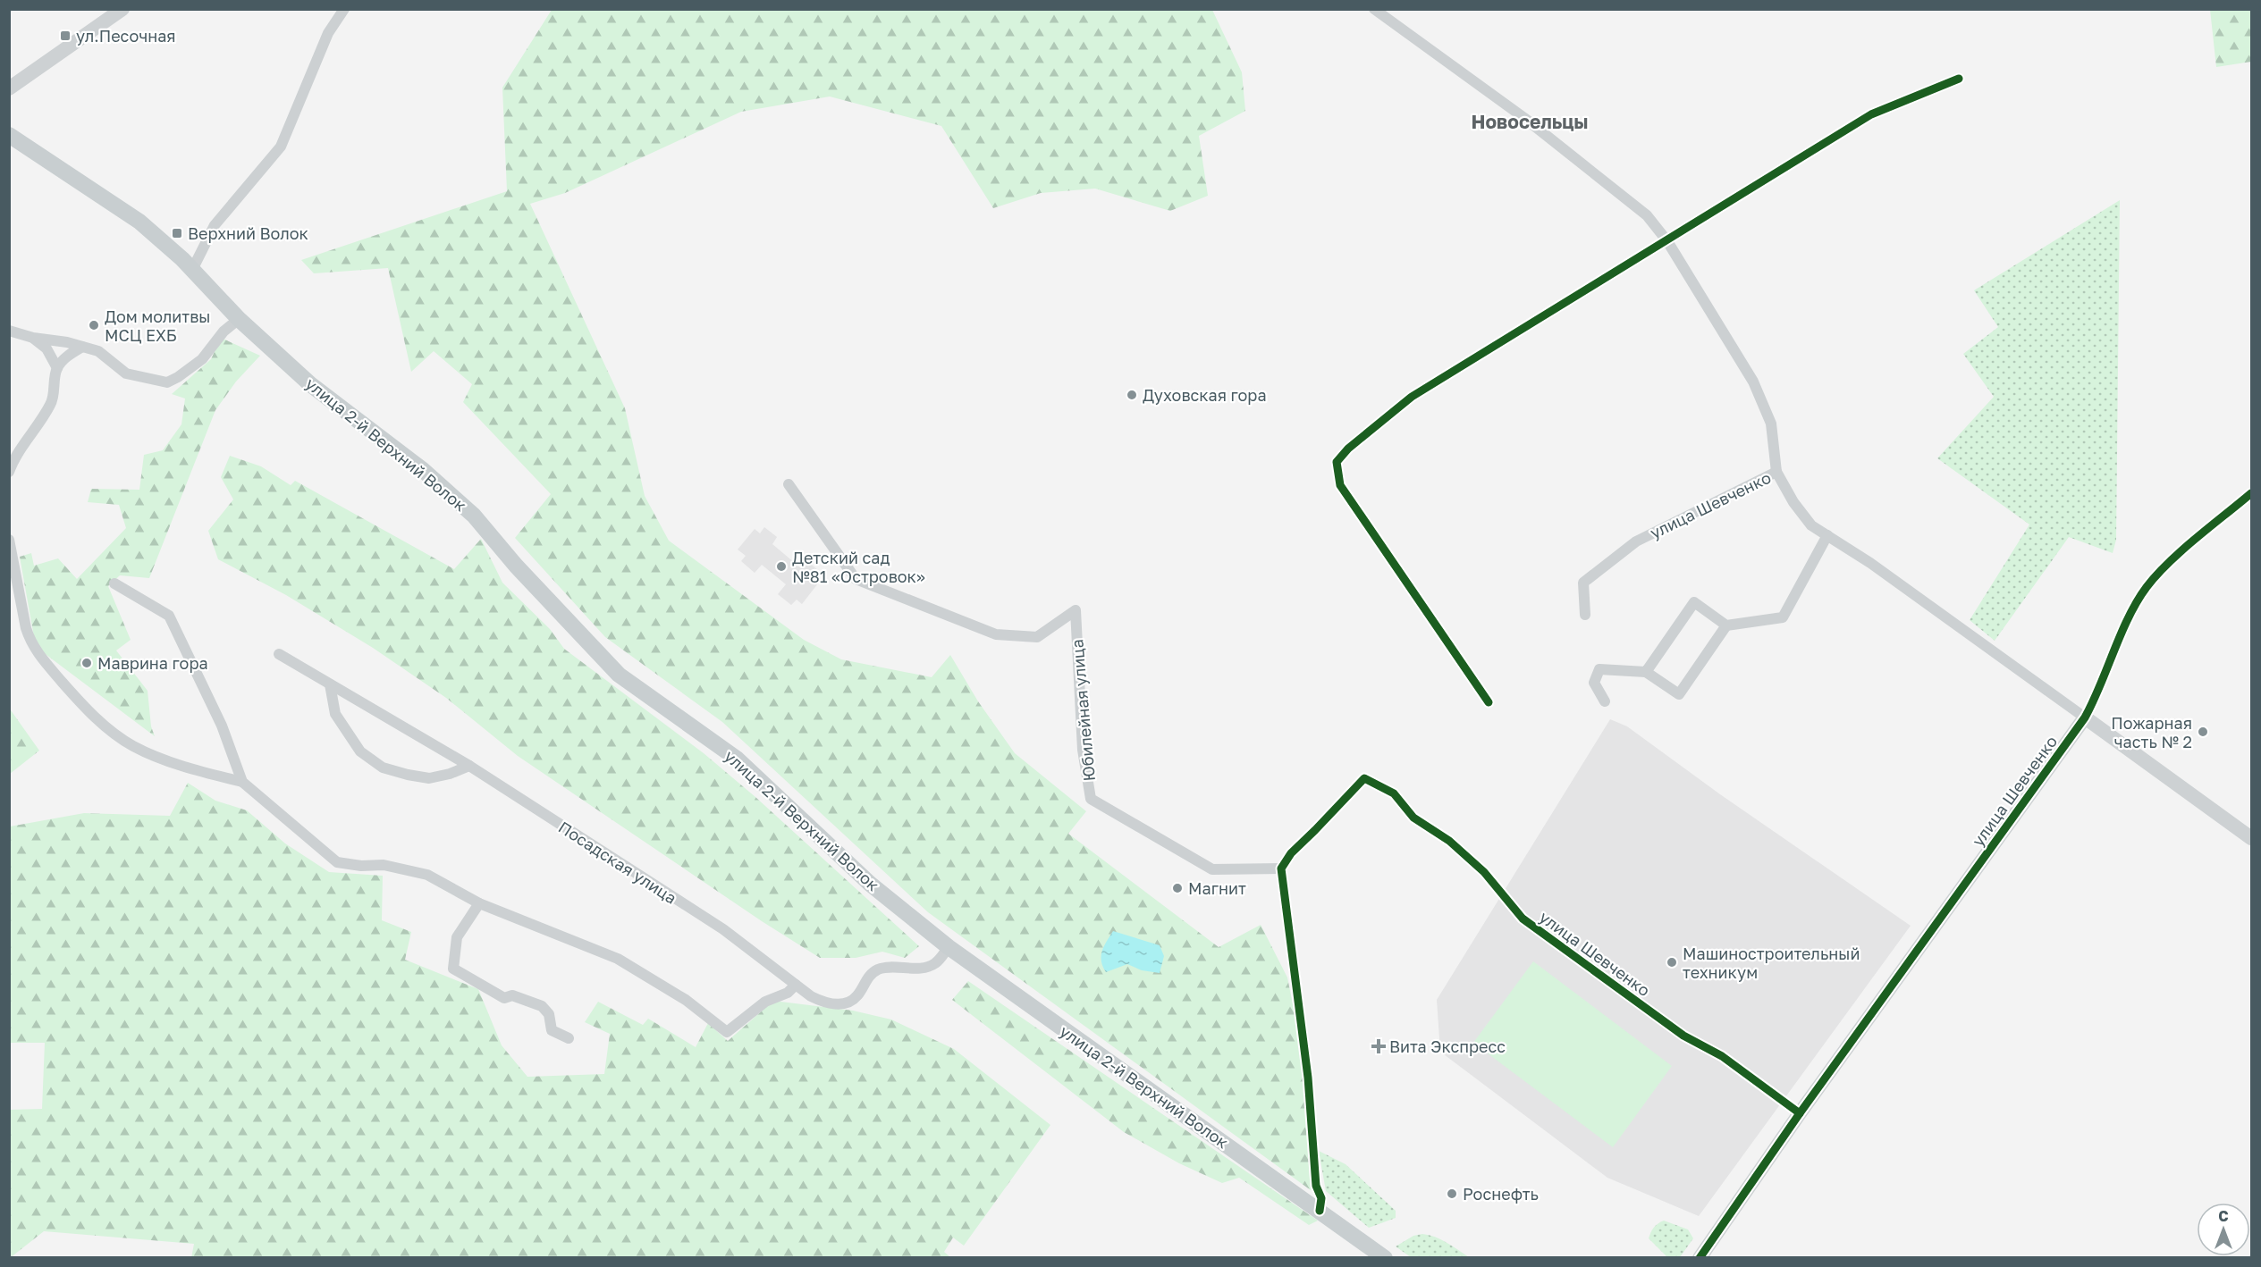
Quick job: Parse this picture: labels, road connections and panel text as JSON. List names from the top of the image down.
{
  "streets": {
    "main road": ["улица 2-й Верхний Волок"],
    "street": ["улица Шевченко", "Юбилейная улица", "Посадская улица"]
  },
  "crossings": [
    ["улица 2-й Верхний Волок", "Посадская улица"],
    ["улица Шевченко", "Юбилейная улица"]
  ],
  "districts": ["Новосельцы"],
  "places": {
    "transit": ["ул.Песочная", "Верхний Волок"],
    "other": [
      "Дом молитвы МСЦ ЕХБ",
      "Духовская гора",
      "Детский сад №81 «Островок»",
      "Маврина гора",
      "Пожарная часть № 2",
      "Магнит",
      "Машиностроительный техникум",
      "Роснефть"
    ],
    "health": ["Вита Экспресс"]
  },
  "north": "top"
}
